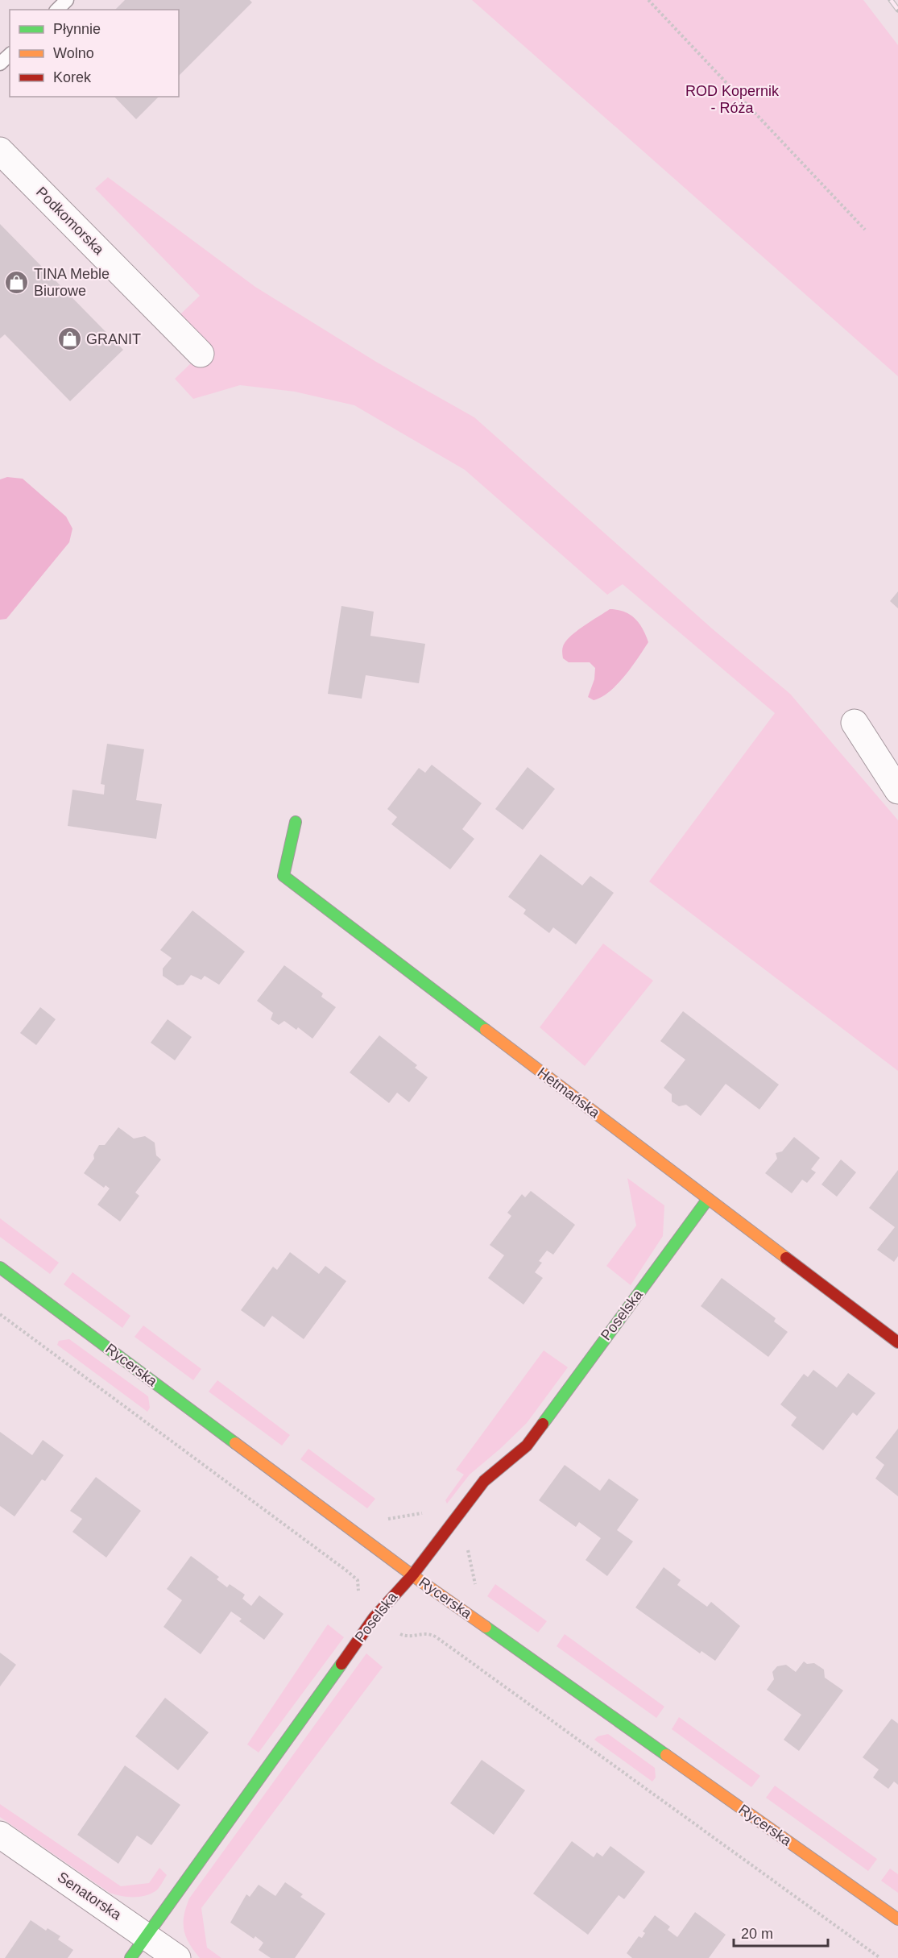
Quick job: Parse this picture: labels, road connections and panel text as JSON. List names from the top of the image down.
{
  "streets": {
    "street": [
      "Podkomorska",
      "Hetmańska",
      "Poselska",
      "Rycerska",
      "Senatorska"
    ]
  },
  "crossings": [
    ["Hetmańska", "Poselska"],
    ["Poselska", "Rycerska"],
    ["Poselska", "Senatorska"]
  ],
  "parks": ["ROD Kopernik - Róża"],
  "places": {
    "shop": ["TINA Meble Biurowe", "GRANIT"]
  },
  "legend": ["Płynnie", "Wolno", "Korek"],
  "scale_bar": "20 m"
}
